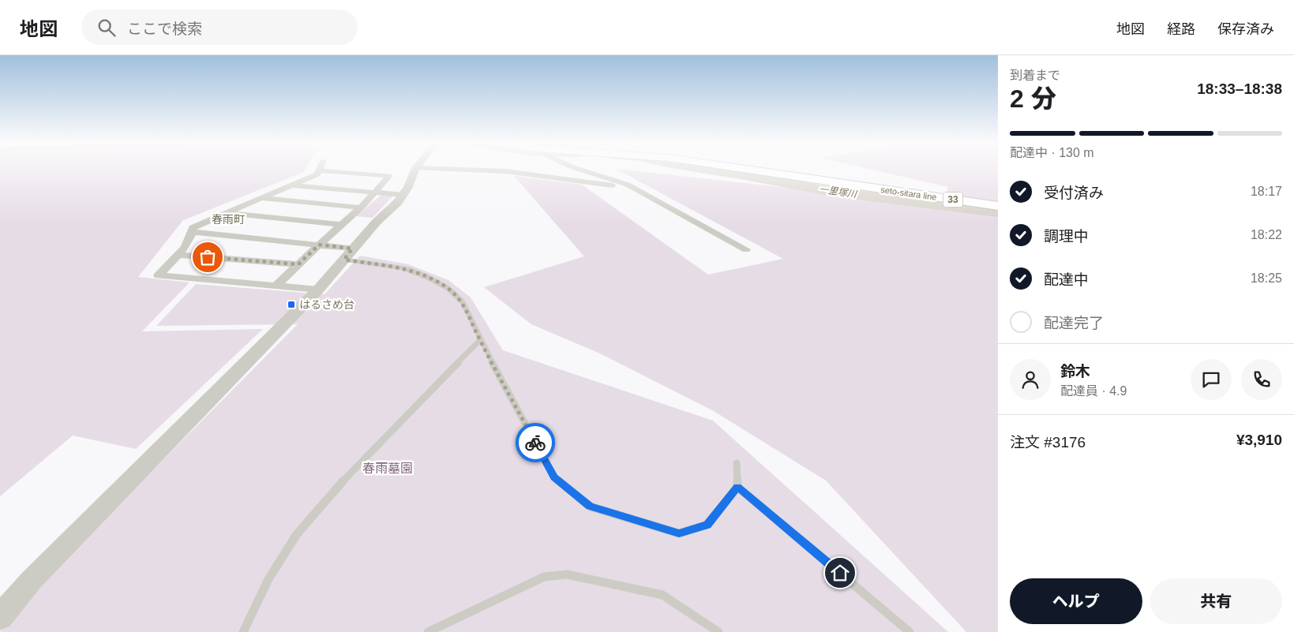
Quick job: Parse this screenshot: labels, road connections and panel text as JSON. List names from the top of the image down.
{
  "streets": {
    "main road": ["seto-sitara line", "33"]
  },
  "districts": ["春雨町"],
  "water": ["一里塚川"],
  "parks": ["春雨墓園"],
  "places": {
    "transit": ["はるさめ台"]
  },
  "page": {
    "header": "地図",
    "search": "ここで検索",
    "nav": ["地図", "経路", "保存済み"],
    "heading": ["2 分", "到着まで", "18:33–18:38"],
    "panel": [
      "鈴木",
      "配達員 · 4.9",
      "注文 #3176",
      "¥3,910"
    ],
    "bar": "配達中 · 130 m",
    "list": [
      ["受付済み", "18:17"],
      ["調理中", "18:22"],
      ["配達中", "18:25"],
      "配達完了"
    ],
    "buttons": ["ヘルプ", "共有"]
  }
}
